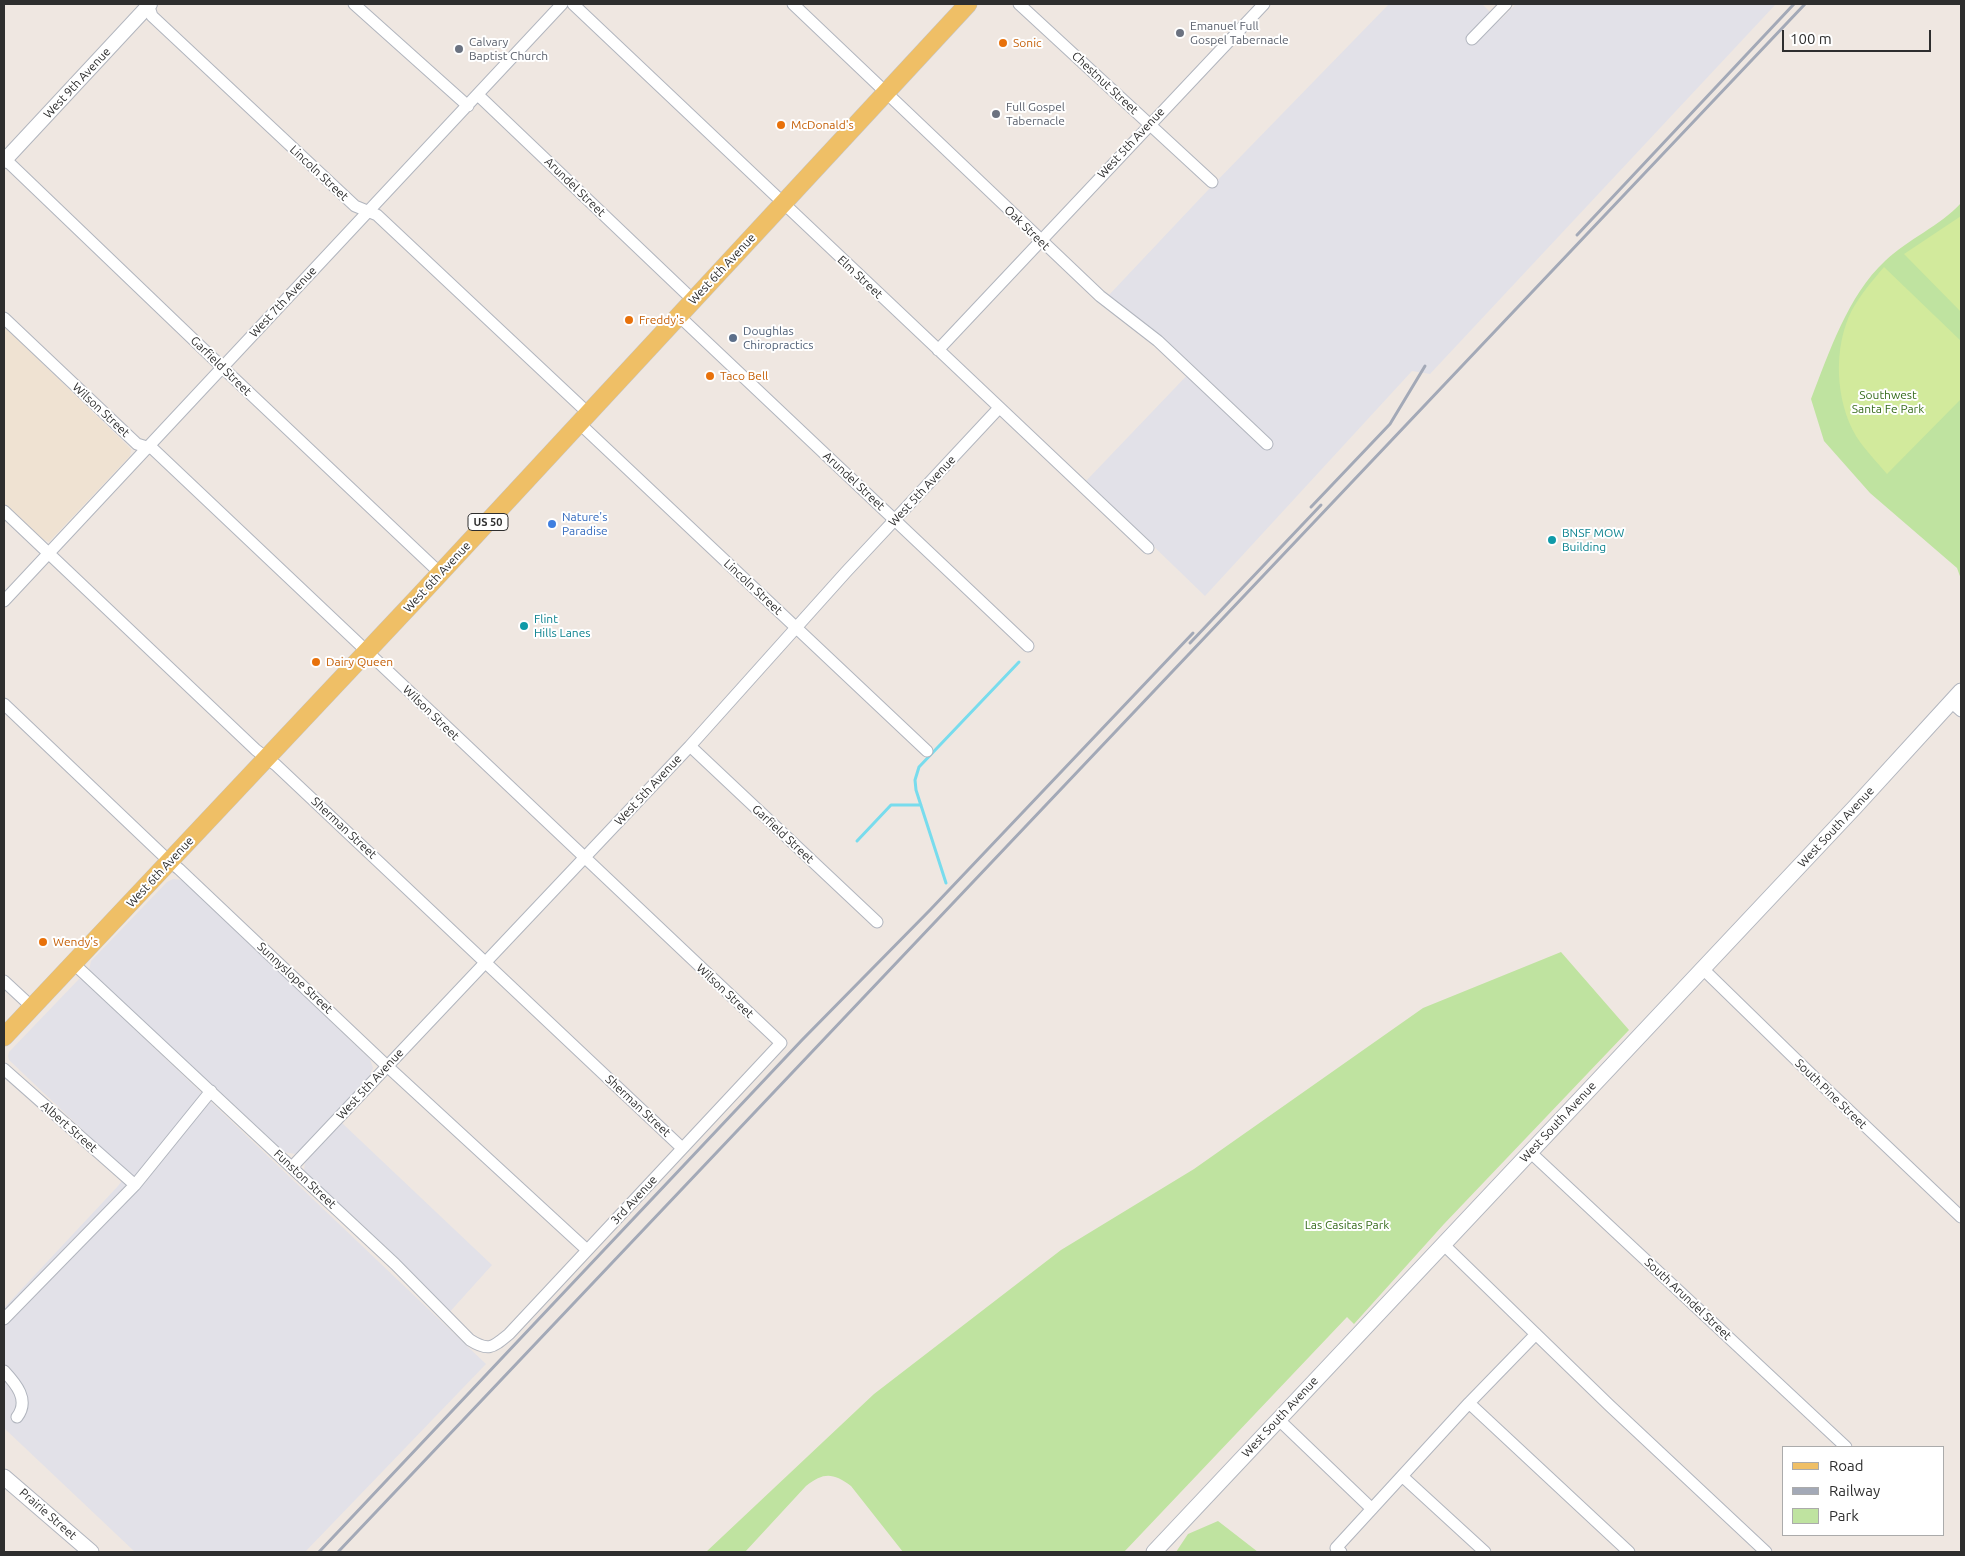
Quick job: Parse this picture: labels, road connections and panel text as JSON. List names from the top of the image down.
{
  "streets": {
    "main road": [
      "West 6th Avenue",
      "US 50",
      "West South Avenue",
      "Prairie Street"
    ],
    "street": [
      "West 9th Avenue",
      "Chestnut Street",
      "West 5th Avenue",
      "Lincoln Street",
      "Arundel Street",
      "Oak Street",
      "Elm Street",
      "West 7th Avenue",
      "Garfield Street",
      "Wilson Street",
      "Sherman Street",
      "Sunnyslope Street",
      "South Pine Street",
      "Albert Street",
      "Funston Street",
      "3rd Avenue",
      "South Arundel Street"
    ]
  },
  "crossings": [
    ["West 9th Avenue", "Lincoln Street"],
    ["West 9th Avenue", "Garfield Street"],
    ["Chestnut Street", "West 5th Avenue"],
    ["West 5th Avenue", "Lincoln Street"],
    ["West 5th Avenue", "Arundel Street"],
    ["West 5th Avenue", "Oak Street"],
    ["West 5th Avenue", "Elm Street"],
    ["West 5th Avenue", "Garfield Street"],
    ["West 5th Avenue", "Wilson Street"],
    ["West 5th Avenue", "Sherman Street"],
    ["West 5th Avenue", "Sunnyslope Street"],
    ["West 5th Avenue", "Funston Street"],
    ["Lincoln Street", "West 6th Avenue"],
    ["Lincoln Street", "West 7th Avenue"],
    ["Arundel Street", "West 6th Avenue"],
    ["Arundel Street", "West 7th Avenue"],
    ["Oak Street", "West 6th Avenue"],
    ["West 6th Avenue", "Elm Street"],
    ["West 6th Avenue", "Garfield Street"],
    ["West 6th Avenue", "Wilson Street"],
    ["West 6th Avenue", "Sherman Street"],
    ["West 6th Avenue", "Sunnyslope Street"],
    ["West 6th Avenue", "Funston Street"],
    ["West 7th Avenue", "Garfield Street"],
    ["West 7th Avenue", "Wilson Street"],
    ["West 7th Avenue", "Sherman Street"],
    ["Wilson Street", "3rd Avenue"],
    ["West South Avenue", "South Pine Street"],
    ["West South Avenue", "South Arundel Street"],
    ["Sherman Street", "3rd Avenue"],
    ["Sunnyslope Street", "3rd Avenue"],
    ["Funston Street", "3rd Avenue"]
  ],
  "parks": ["Southwest Santa Fe Park", "Las Casitas Park"],
  "places": [
    "Emanuel Full Gospel Tabernacle",
    "Sonic",
    "Calvary Baptist Church",
    "Full Gospel Tabernacle",
    "McDonald's",
    "Freddy's",
    "Doughlas Chiropractics",
    "Taco Bell",
    "Nature's Paradise",
    "BNSF MOW Building",
    "Flint Hills Lanes",
    "Dairy Queen",
    "Wendy's"
  ],
  "legend": ["Road", "Railway", "Park"],
  "scale_bar": "100 m"
}
